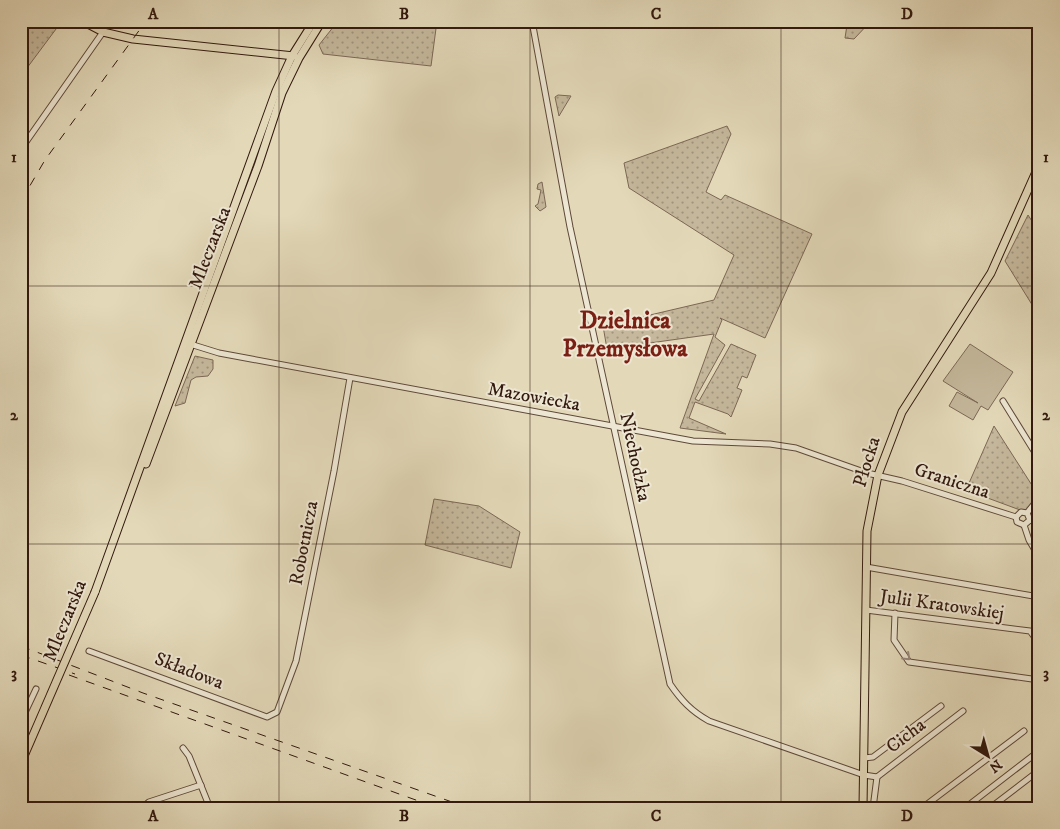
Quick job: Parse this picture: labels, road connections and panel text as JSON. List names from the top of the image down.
{
  "streets": {
    "main road": ["Mleczarska", "Płocka"],
    "street": [
      "Mazowiecka",
      "Niechodzka",
      "Graniczna",
      "Robotnicza",
      "Julii Kratowskiej",
      "Składowa",
      "Cicha"
    ]
  },
  "crossings": [
    ["Mleczarska", "Mazowiecka"],
    ["Mazowiecka", "Niechodzka"],
    ["Mazowiecka", "Płocka"],
    ["Mazowiecka", "Graniczna"],
    ["Mazowiecka", "Robotnicza"],
    ["Niechodzka", "Płocka"],
    ["Niechodzka", "Cicha"],
    ["Płocka", "Graniczna"],
    ["Płocka", "Julii Kratowskiej"],
    ["Płocka", "Cicha"],
    ["Robotnicza", "Składowa"]
  ],
  "districts": ["Dzielnica Przemysłowa"],
  "north": "bottom right",
  "grid": {
    "columns": [
      "A",
      "B",
      "C",
      "D"
    ],
    "rows": ["1", "2", "3"]
  }
}
